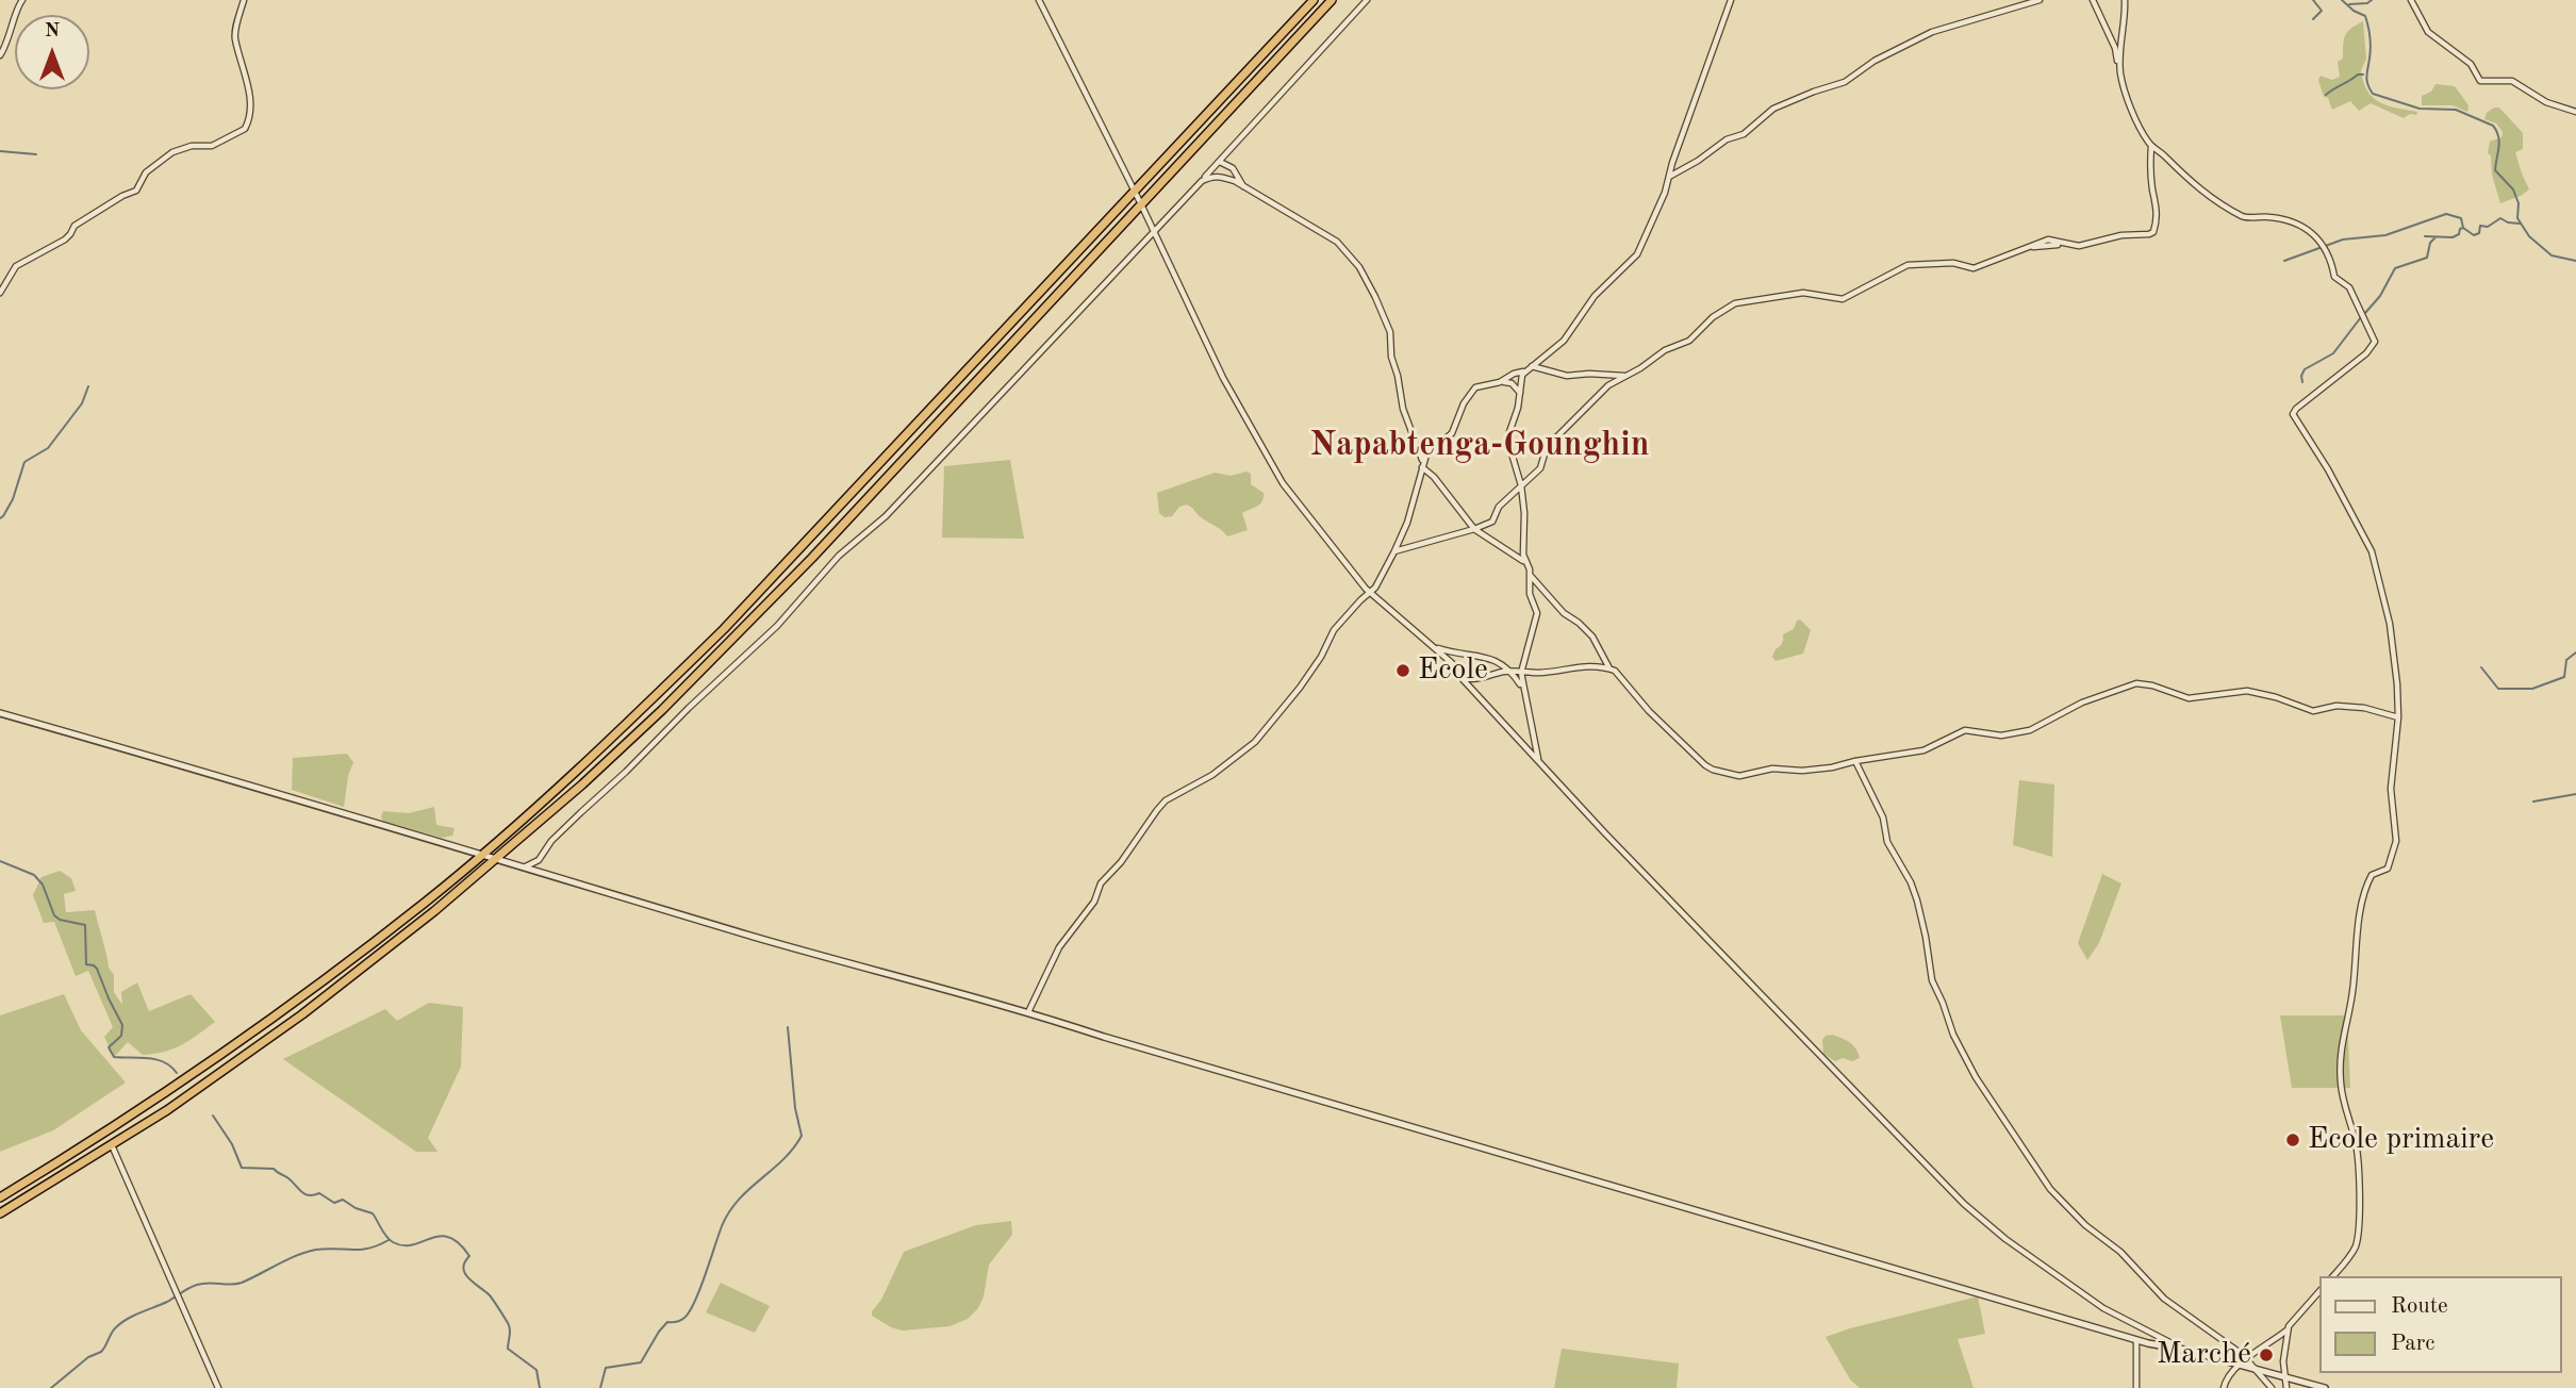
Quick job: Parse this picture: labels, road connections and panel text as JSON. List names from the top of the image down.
{
  "districts": ["Napabtenga-Gounghin"],
  "places": ["Ecole", "Ecole primaire", "Marché"],
  "legend": ["Route", "Parc"],
  "north": "top"
}
